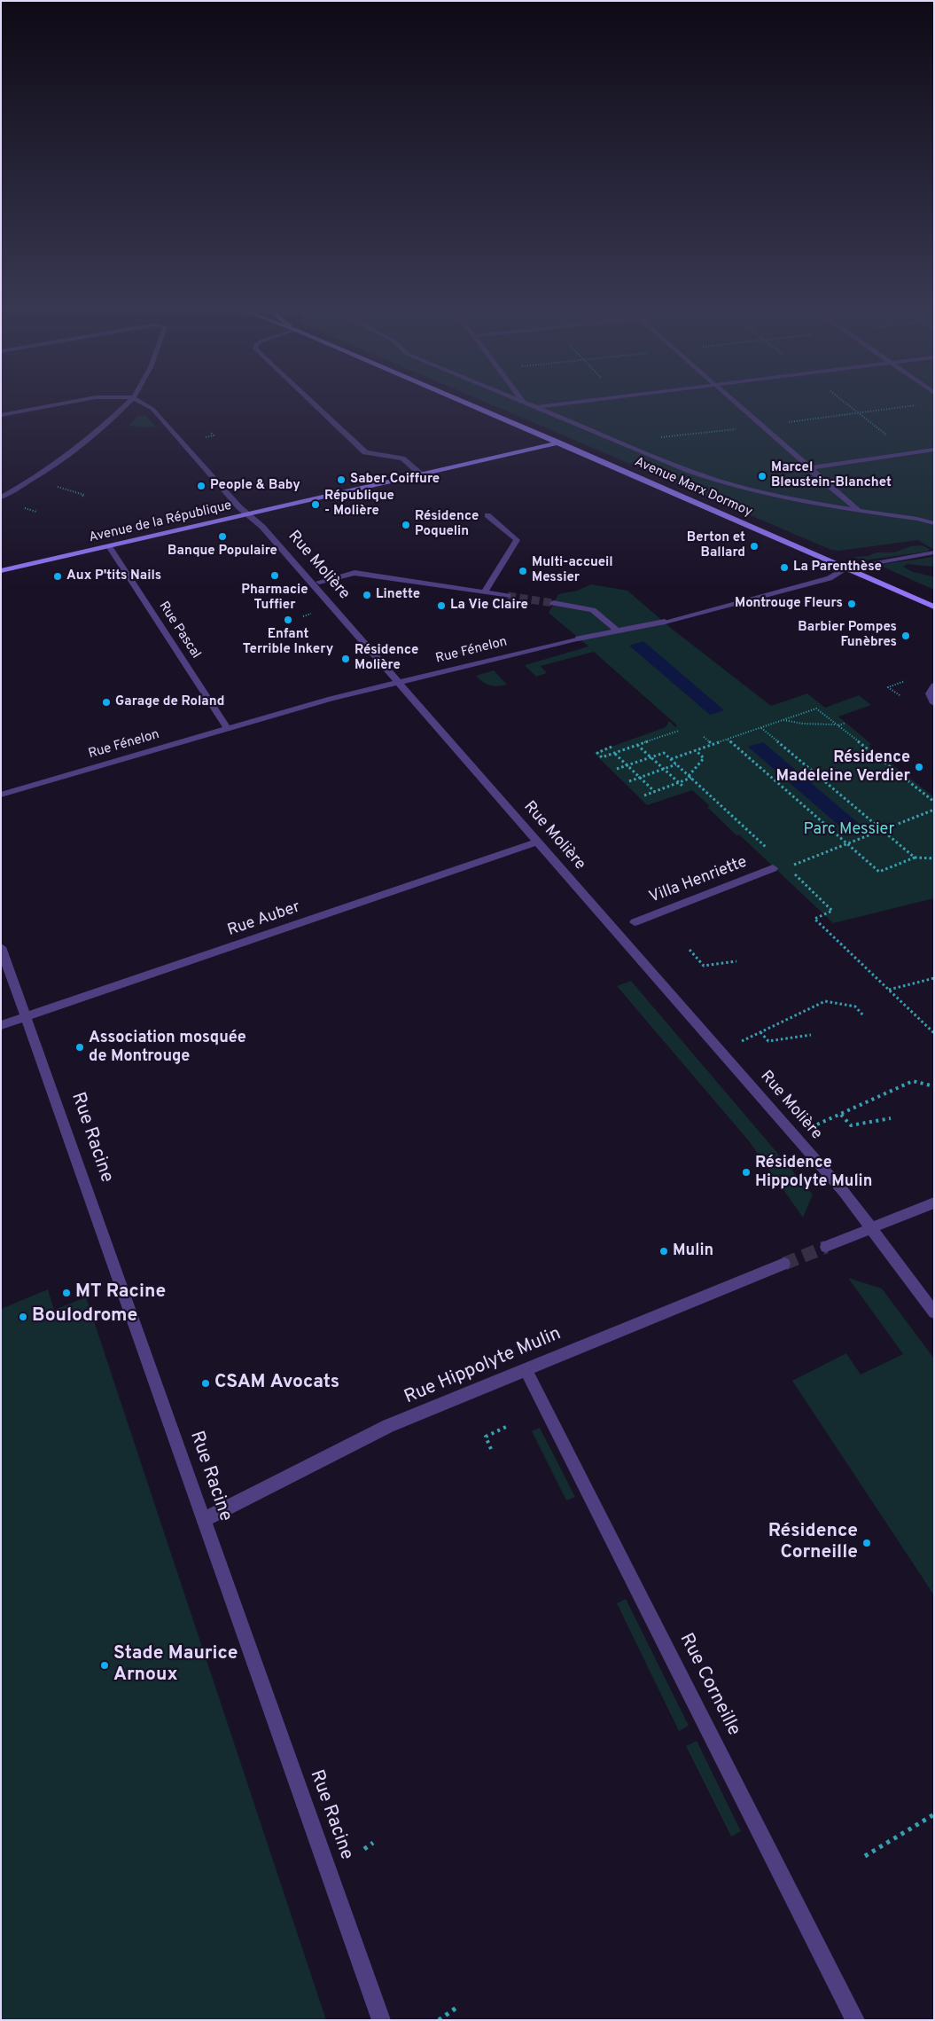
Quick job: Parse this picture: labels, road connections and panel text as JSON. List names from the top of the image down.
{
  "streets": {
    "main road": ["Avenue Marx Dormoy", "Avenue de la République"],
    "street": [
      "Rue Molière",
      "Rue Pascal",
      "Rue Fénelon",
      "Villa Henriette",
      "Rue Auber",
      "Rue Racine",
      "Rue Hippolyte Mulin",
      "Rue Corneille"
    ]
  },
  "crossings": [
    ["Avenue Marx Dormoy", "Avenue de la République"],
    ["Avenue Marx Dormoy", "Rue Fénelon"],
    ["Avenue de la République", "Rue Molière"],
    ["Avenue de la République", "Rue Pascal"],
    ["Rue Molière", "Rue Fénelon"],
    ["Rue Molière", "Rue Auber"],
    ["Rue Pascal", "Rue Fénelon"],
    ["Rue Auber", "Rue Racine"],
    ["Rue Racine", "Rue Hippolyte Mulin"],
    ["Rue Hippolyte Mulin", "Rue Corneille"]
  ],
  "parks": ["Parc Messier"],
  "places": [
    "Marcel Bleustein-Blanchet",
    "Saber Coiffure",
    "People & Baby",
    "République - Molière",
    "Résidence Poquelin",
    "Banque Populaire",
    "Berton et Ballard",
    "La Parenthèse",
    "Multi-accueil Messier",
    "Pharmacie Tuffier",
    "Aux P'tits Nails",
    "Linette",
    "Montrouge Fleurs",
    "La Vie Claire",
    "Enfant Terrible Inkery",
    "Barbier Pompes Funèbres",
    "Résidence Molière",
    "Garage de Roland",
    "Résidence Madeleine Verdier",
    "Association mosquée de Montrouge",
    "Résidence Hippolyte Mulin",
    "Mulin",
    "MT Racine",
    "Boulodrome",
    "CSAM Avocats",
    "Résidence Corneille",
    "Stade Maurice Arnoux"
  ]
}
